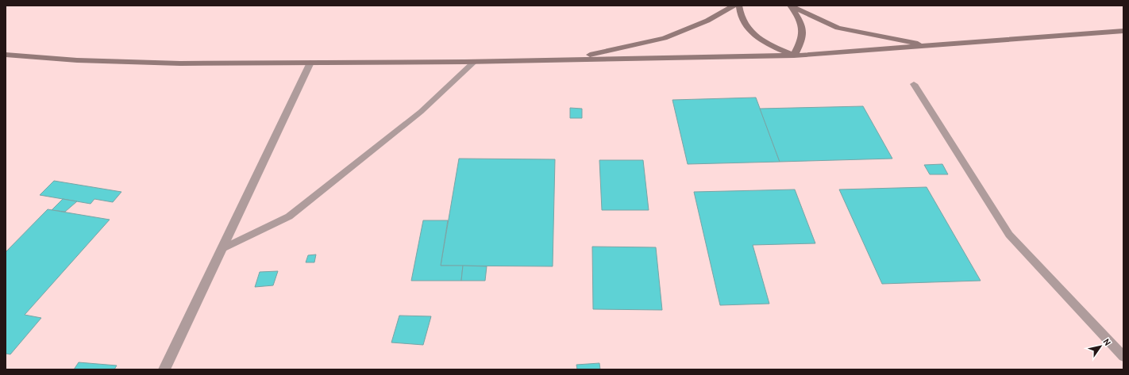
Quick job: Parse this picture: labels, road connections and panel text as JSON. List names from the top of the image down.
{
  "north": "top right"
}
